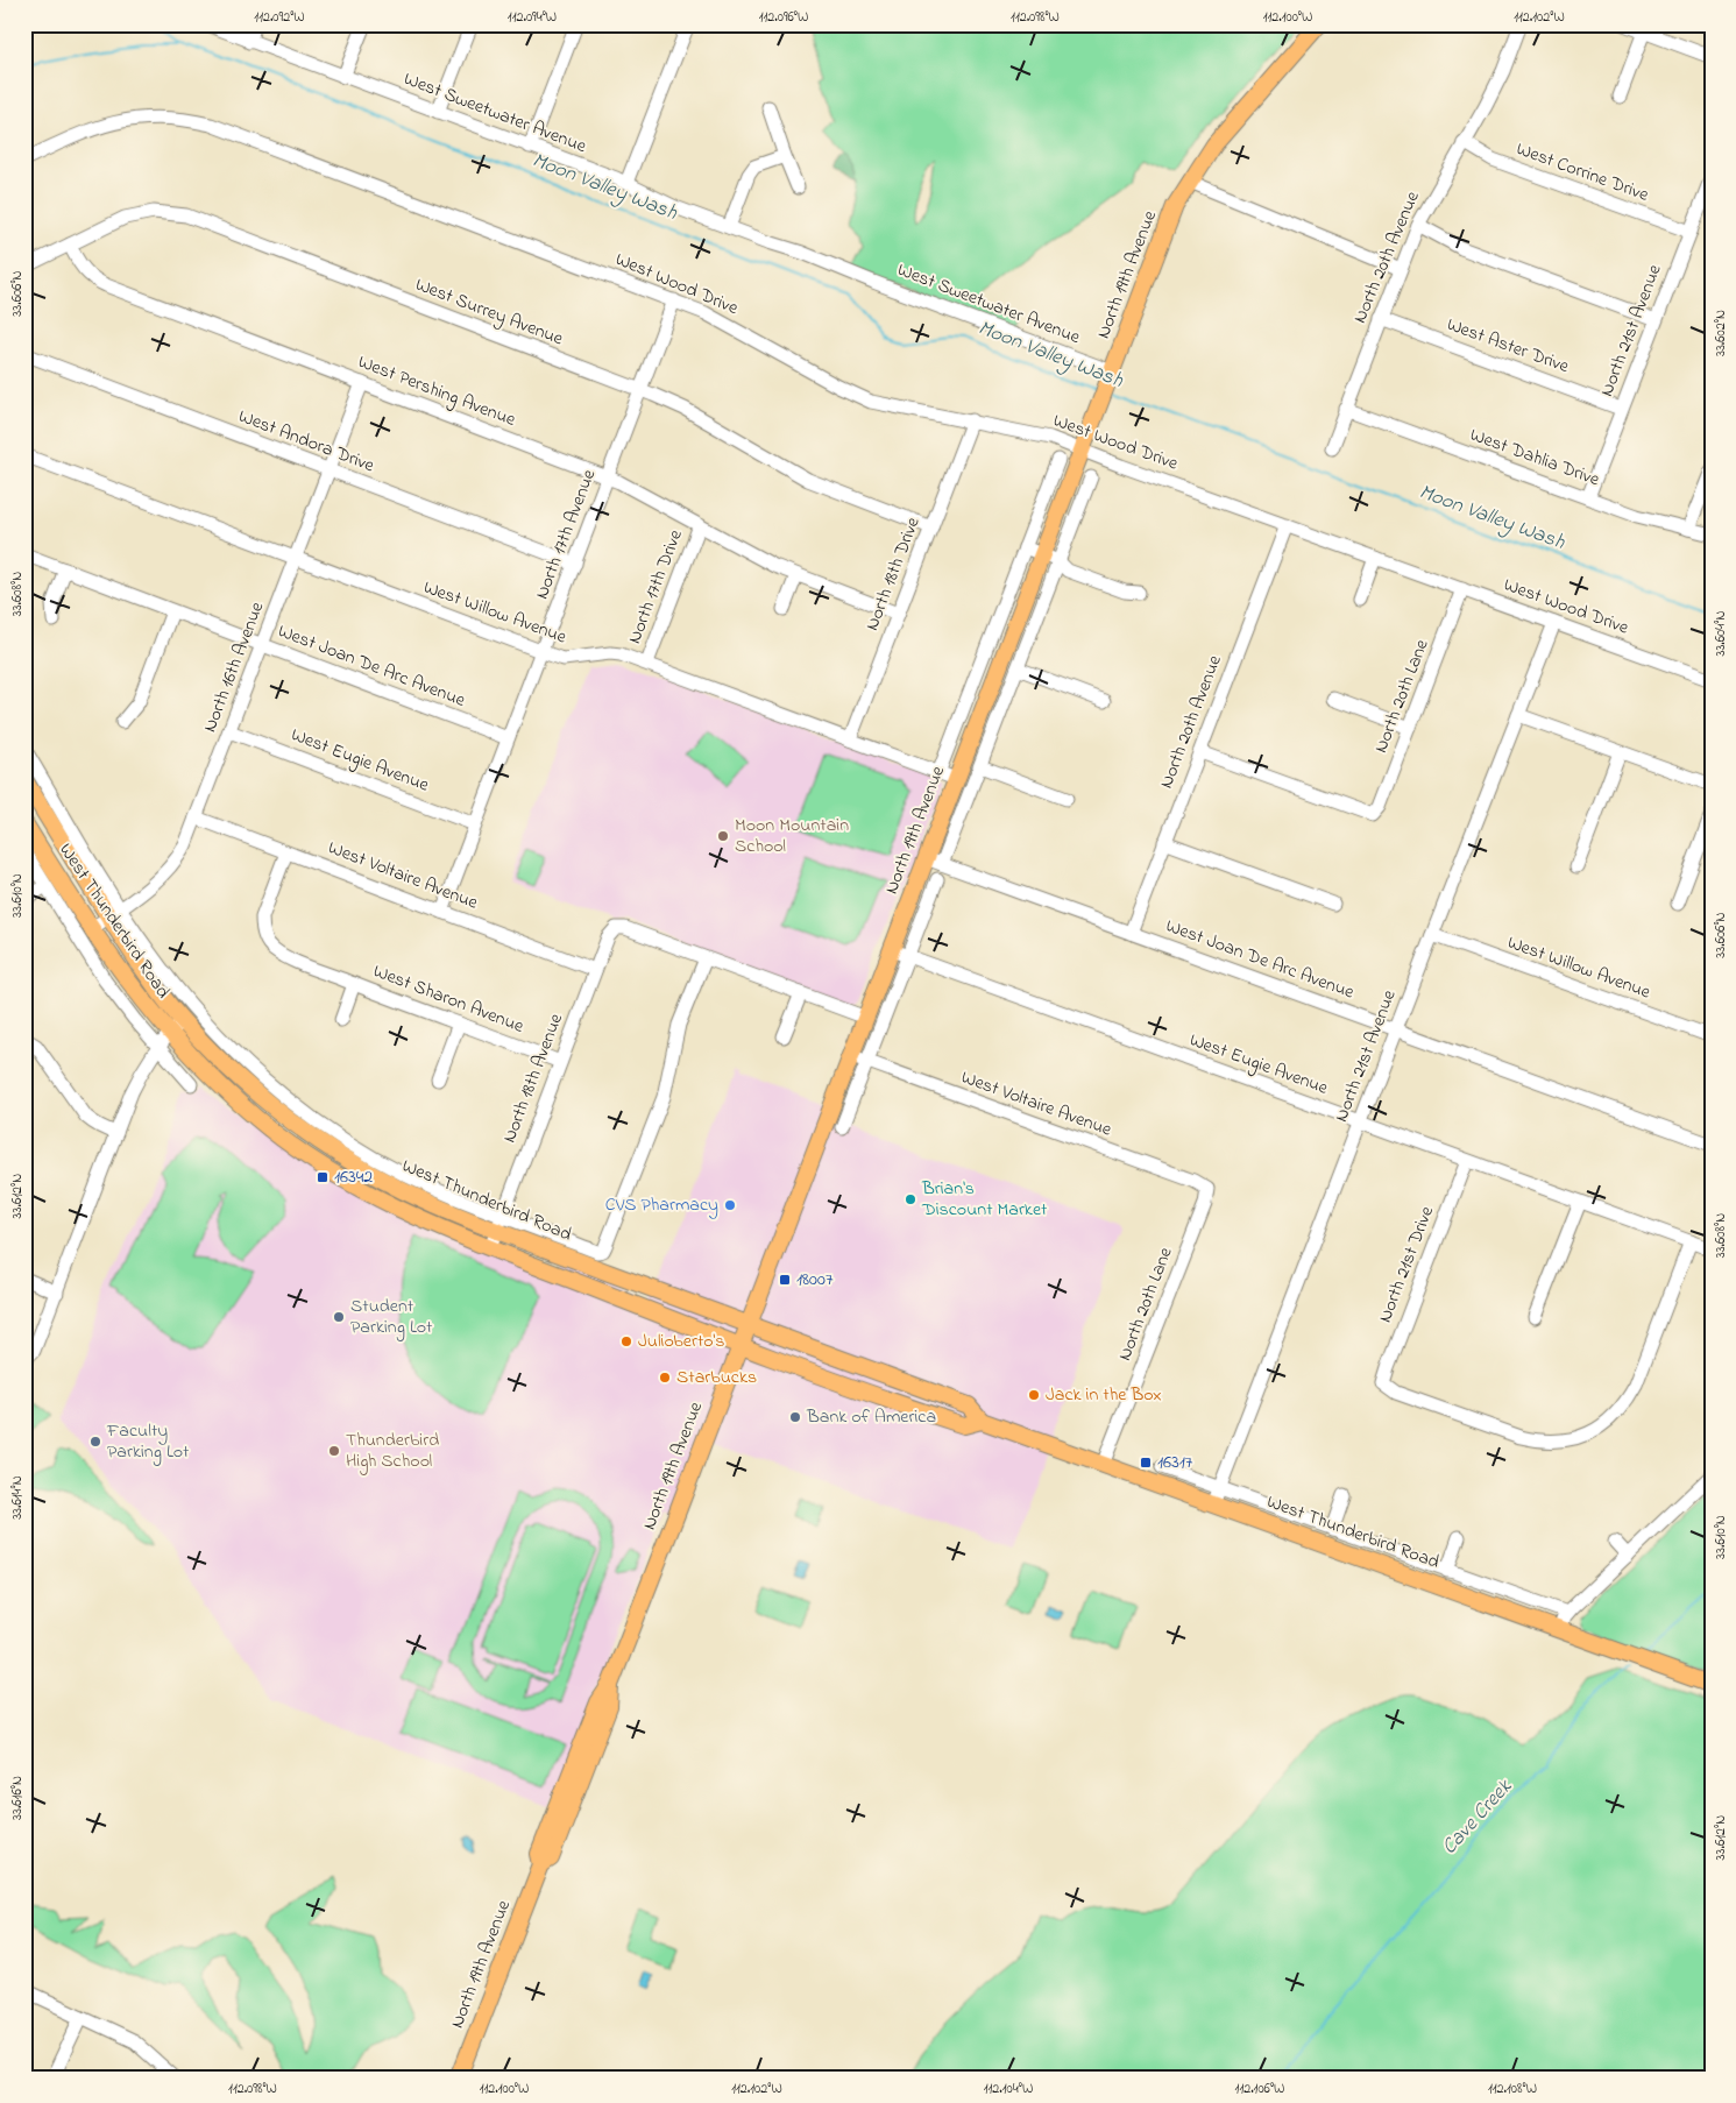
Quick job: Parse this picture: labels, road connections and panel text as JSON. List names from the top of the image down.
{
  "streets": {
    "main road": ["North 19th Avenue", "West Thunderbird Road"],
    "street": [
      "West Sweetwater Avenue",
      "West Corrine Drive",
      "North 20th Avenue",
      "West Wood Drive",
      "West Surrey Avenue",
      "North 21st Avenue",
      "West Aster Drive",
      "West Pershing Avenue",
      "West Andora Drive",
      "West Dahlia Drive",
      "North 17th Avenue",
      "North 18th Drive",
      "North 17th Drive",
      "West Willow Avenue",
      "West Joan De Arc Avenue",
      "North 16th Avenue",
      "North 20th Lane",
      "West Eugie Avenue",
      "West Voltaire Avenue",
      "West Sharon Avenue",
      "North 18th Avenue",
      "North 21st Drive"
    ]
  },
  "crossings": [
    ["West Sweetwater Avenue", "North 19th Avenue"],
    ["West Corrine Drive", "North 20th Avenue"],
    ["West Corrine Drive", "North 21st Avenue"],
    ["North 20th Avenue", "West Wood Drive"],
    ["North 20th Avenue", "West Aster Drive"],
    ["North 20th Avenue", "West Dahlia Drive"],
    ["North 20th Avenue", "West Joan De Arc Avenue"],
    ["North 20th Avenue", "North 20th Lane"],
    ["North 19th Avenue", "West Wood Drive"],
    ["North 19th Avenue", "West Willow Avenue"],
    ["North 19th Avenue", "West Joan De Arc Avenue"],
    ["North 19th Avenue", "West Eugie Avenue"],
    ["North 19th Avenue", "West Voltaire Avenue"],
    ["North 19th Avenue", "West Thunderbird Road"],
    ["West Wood Drive", "North 21st Avenue"],
    ["West Wood Drive", "North 17th Avenue"],
    ["West Wood Drive", "North 18th Drive"],
    ["West Wood Drive", "North 20th Lane"],
    ["West Surrey Avenue", "West Pershing Avenue"],
    ["West Surrey Avenue", "North 17th Avenue"],
    ["West Surrey Avenue", "North 18th Drive"],
    ["North 21st Avenue", "West Aster Drive"],
    ["North 21st Avenue", "West Dahlia Drive"],
    ["North 21st Avenue", "West Willow Avenue"],
    ["North 21st Avenue", "West Joan De Arc Avenue"],
    ["North 21st Avenue", "West Eugie Avenue"],
    ["North 21st Avenue", "West Thunderbird Road"],
    ["West Pershing Avenue", "North 17th Avenue"],
    ["West Pershing Avenue", "North 18th Drive"],
    ["West Pershing Avenue", "North 17th Drive"],
    ["West Pershing Avenue", "North 16th Avenue"],
    ["West Andora Drive", "North 17th Avenue"],
    ["West Andora Drive", "North 16th Avenue"],
    ["North 17th Avenue", "West Willow Avenue"],
    ["North 17th Avenue", "West Joan De Arc Avenue"],
    ["North 17th Avenue", "West Eugie Avenue"],
    ["North 17th Avenue", "West Voltaire Avenue"],
    ["North 18th Drive", "West Willow Avenue"],
    ["North 17th Drive", "West Willow Avenue"],
    ["West Willow Avenue", "North 16th Avenue"],
    ["West Joan De Arc Avenue", "North 16th Avenue"],
    ["North 16th Avenue", "West Eugie Avenue"],
    ["North 16th Avenue", "West Voltaire Avenue"],
    ["North 16th Avenue", "West Thunderbird Road"],
    ["North 20th Lane", "West Voltaire Avenue"],
    ["North 20th Lane", "West Thunderbird Road"],
    ["West Eugie Avenue", "North 21st Drive"],
    ["West Voltaire Avenue", "West Sharon Avenue"],
    ["West Voltaire Avenue", "North 18th Avenue"],
    ["West Thunderbird Road", "North 18th Avenue"],
    ["West Sharon Avenue", "North 18th Avenue"]
  ],
  "water": ["Moon Valley Wash", "Cave Creek"],
  "places": {
    "other": [
      "Moon Mountain School",
      "Brian's Discount Market",
      "CVS Pharmacy",
      "Student Parking Lot",
      "Julioberto's",
      "Starbucks",
      "Jack in the Box",
      "Bank of America",
      "Faculty Parking Lot",
      "Thunderbird High School"
    ],
    "transit": ["16342", "18007", "16317"]
  },
  "coordinates": [
    "112.092°W",
    "112.094°W",
    "112.096°W",
    "112.098°W",
    "112.100°W",
    "112.102°W",
    "33.606°N",
    "33.602°N",
    "33.608°N",
    "33.604°N",
    "33.610°N",
    "33.612°N",
    "33.614°N",
    "33.616°N",
    "112.104°W",
    "112.106°W",
    "112.108°W"
  ]
}
